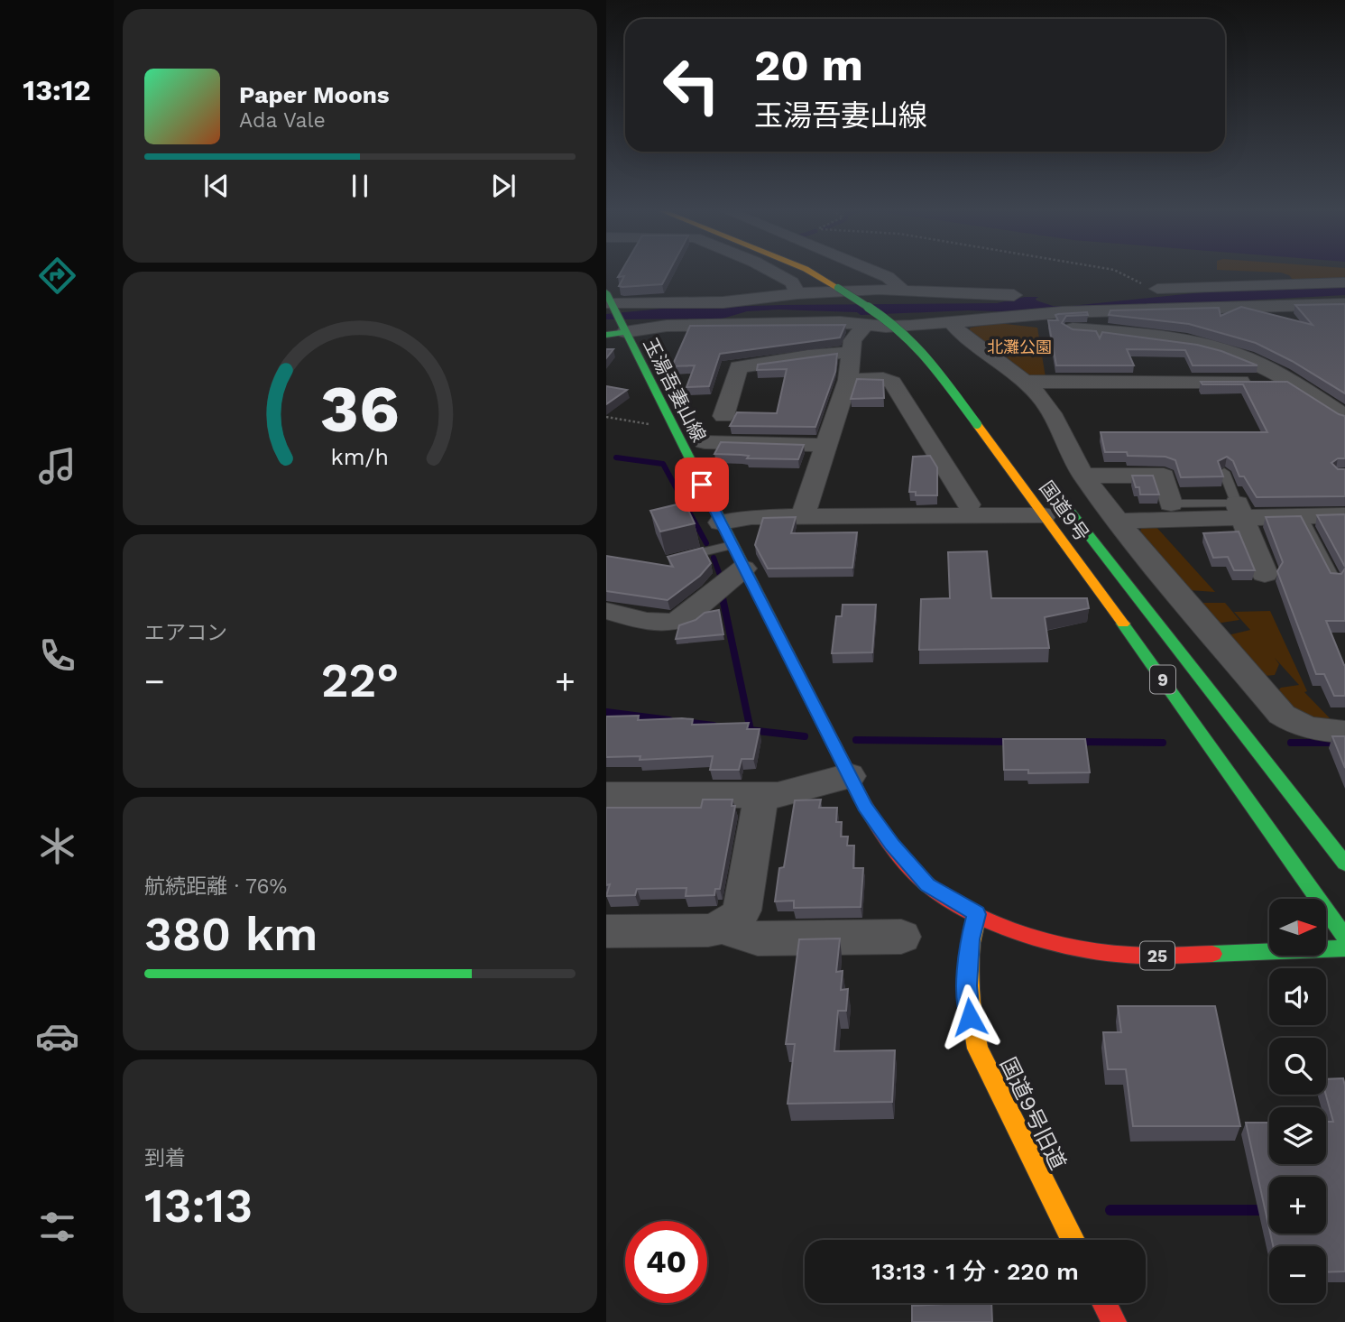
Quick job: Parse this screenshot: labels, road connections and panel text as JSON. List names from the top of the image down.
{
  "streets": {
    "main road": [
      "玉湯吾妻山線",
      "国道9号",
      "9",
      "25",
      "国道9号旧道"
    ]
  },
  "crossings": [
    ["玉湯吾妻山線", "国道9号旧道"]
  ],
  "parks": ["北灘公園"],
  "north": "right",
  "page": {
    "tabs": "13:12",
    "turn": ["20 m", "玉湯吾妻山線"],
    "song": ["Paper Moons", "Ada Vale"],
    "tile": [
      "エアコン",
      ["航続距離 · 76%", "380 km"],
      ["到着", "13:13"]
    ],
    "heat": ["−", "22°", "+"],
    "map_buttons": ["+", "−"],
    "limit": "40",
    "trip": "13:13 · 1 分 · 220 m",
    "gauge": ["36", "km/h"]
  }
}
